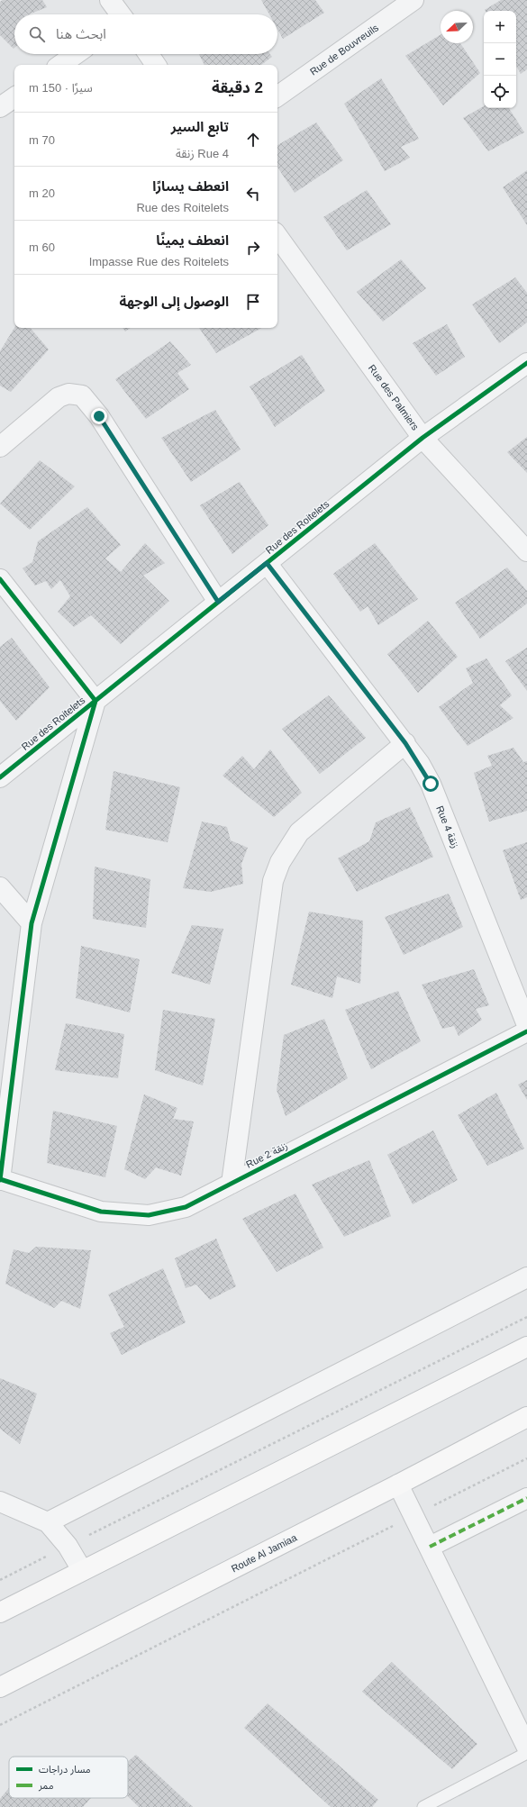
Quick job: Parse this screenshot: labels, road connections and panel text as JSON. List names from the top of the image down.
{
  "streets": {
    "main road": ["Route Al Jamiaa"],
    "street": [
      "Rue de Bouvreuils",
      "Rue des Palmiers",
      "Rue des Roitelets",
      "Rue 4 زنقة",
      "Rue 2 زنقة"
    ]
  },
  "crossings": [
    ["Rue des Palmiers", "Rue des Roitelets"],
    ["Rue des Roitelets", "Rue 4 زنقة"]
  ],
  "legend": ["مسار دراجات", "ممر"],
  "north": "bottom left",
  "page": {
    "map_buttons": ["+", "−"],
    "search": "ابحث هنا",
    "heading": ["2 دقيقة", "سيرًا · 150 m"],
    "list": [
      ["تابع السير", "Rue 4 زنقة", "70 m"],
      ["انعطف يسارًا", "Rue des Roitelets", "20 m"],
      ["انعطف يمينًا", "Impasse Rue des Roitelets", "60 m"],
      "الوصول إلى الوجهة"
    ]
  }
}
